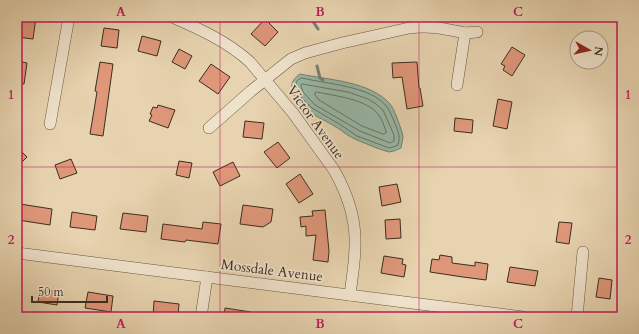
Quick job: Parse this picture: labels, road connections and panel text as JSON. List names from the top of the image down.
{
  "streets": {
    "street": ["Victor Avenue", "Mossdale Avenue"]
  },
  "crossings": [
    ["Victor Avenue", "Mossdale Avenue"]
  ],
  "scale_bar": "50 m",
  "north": "right",
  "grid": {
    "columns": ["A", "B", "C"],
    "rows": ["1", "2"]
  }
}
